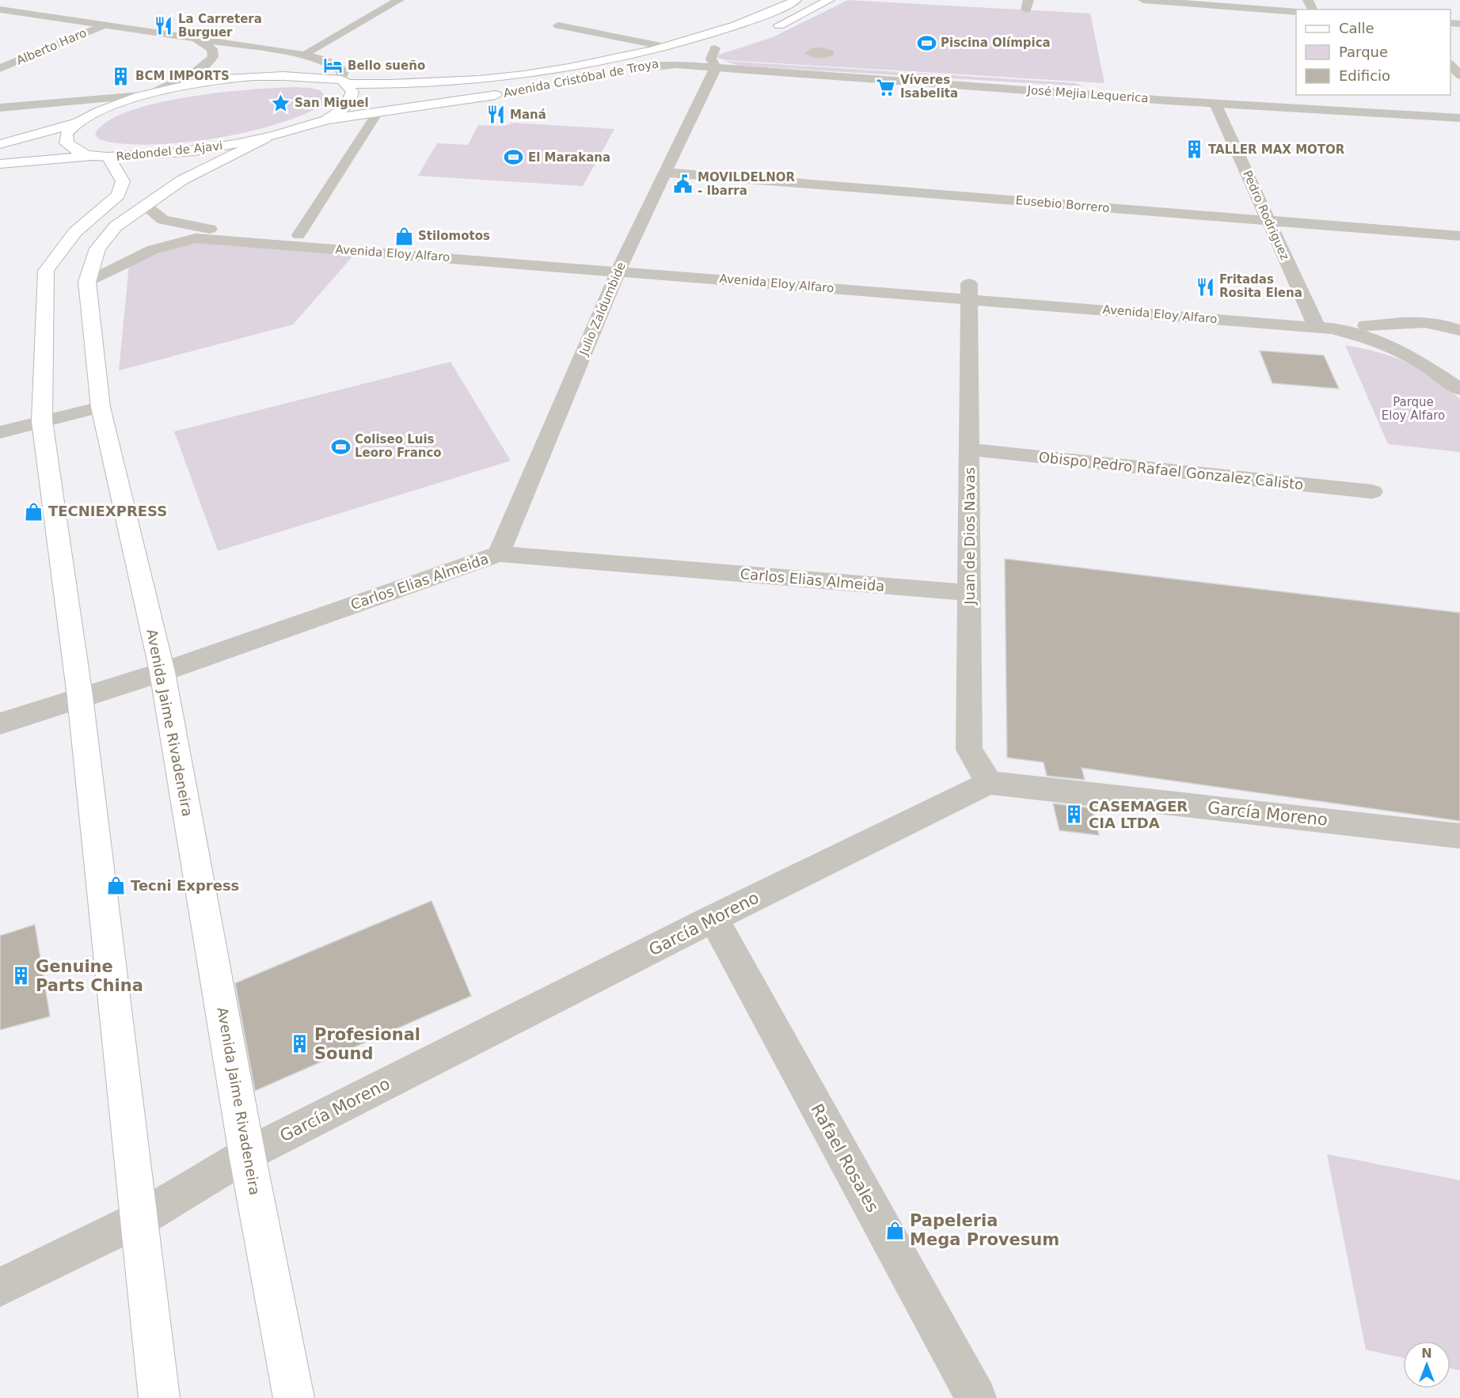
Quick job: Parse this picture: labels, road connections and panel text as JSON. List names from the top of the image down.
{
  "streets": {
    "main road": ["Avenida Cristóbal de Troya", "Redondel de Ajavi", "Avenida Jaime Rivadeneira"],
    "street": [
      "Alberto Haro",
      "José Mejia Lequerica",
      "Eusebio Borrero",
      "Pedro Rodriguez",
      "Avenida Eloy Alfaro",
      "Julio Zaldumbide",
      "Obispo Pedro Rafael Gonzalez Calisto",
      "Juan de Dios Navas",
      "Carlos Elias Almeida",
      "García Moreno",
      "Rafael Rosales"
    ]
  },
  "crossings": [
    ["Avenida Cristóbal de Troya", "José Mejia Lequerica"],
    ["Avenida Cristóbal de Troya", "Redondel de Ajavi"],
    ["José Mejia Lequerica", "Pedro Rodriguez"],
    ["José Mejia Lequerica", "Julio Zaldumbide"],
    ["Redondel de Ajavi", "Avenida Jaime Rivadeneira"],
    ["Eusebio Borrero", "Pedro Rodriguez"],
    ["Eusebio Borrero", "Julio Zaldumbide"],
    ["Pedro Rodriguez", "Avenida Eloy Alfaro"],
    ["Avenida Eloy Alfaro", "Julio Zaldumbide"],
    ["Avenida Eloy Alfaro", "Juan de Dios Navas"],
    ["Avenida Eloy Alfaro", "Avenida Jaime Rivadeneira"],
    ["Julio Zaldumbide", "Carlos Elias Almeida"],
    ["Obispo Pedro Rafael Gonzalez Calisto", "Juan de Dios Navas"],
    ["Juan de Dios Navas", "Carlos Elias Almeida"],
    ["Juan de Dios Navas", "García Moreno"],
    ["Carlos Elias Almeida", "Avenida Jaime Rivadeneira"],
    ["Avenida Jaime Rivadeneira", "García Moreno"],
    ["García Moreno", "Rafael Rosales"]
  ],
  "parks": ["Parque Eloy Alfaro"],
  "places": {
    "restaurant": ["La Carretera Burguer", "Maná", "Fritadas Rosita Elena"],
    "sports": ["Piscina Olímpica", "El Marakana", "Coliseo Luis Leoro Franco"],
    "hotel": ["Bello sueño"],
    "building": [
      "BCM IMPORTS",
      "TALLER MAX MOTOR",
      "CASEMAGER CIA LTDA",
      "Genuine Parts China",
      "Profesional Sound"
    ],
    "supermarket": ["Víveres Isabelita"],
    "place": ["San Miguel"],
    "public building": ["MOVILDELNOR - Ibarra"],
    "shop": [
      "Stilomotos",
      "TECNIEXPRESS",
      "Tecni Express",
      "Papeleria Mega Provesum"
    ]
  },
  "legend": ["Calle", "Parque", "Edificio"],
  "north": "top"
}
